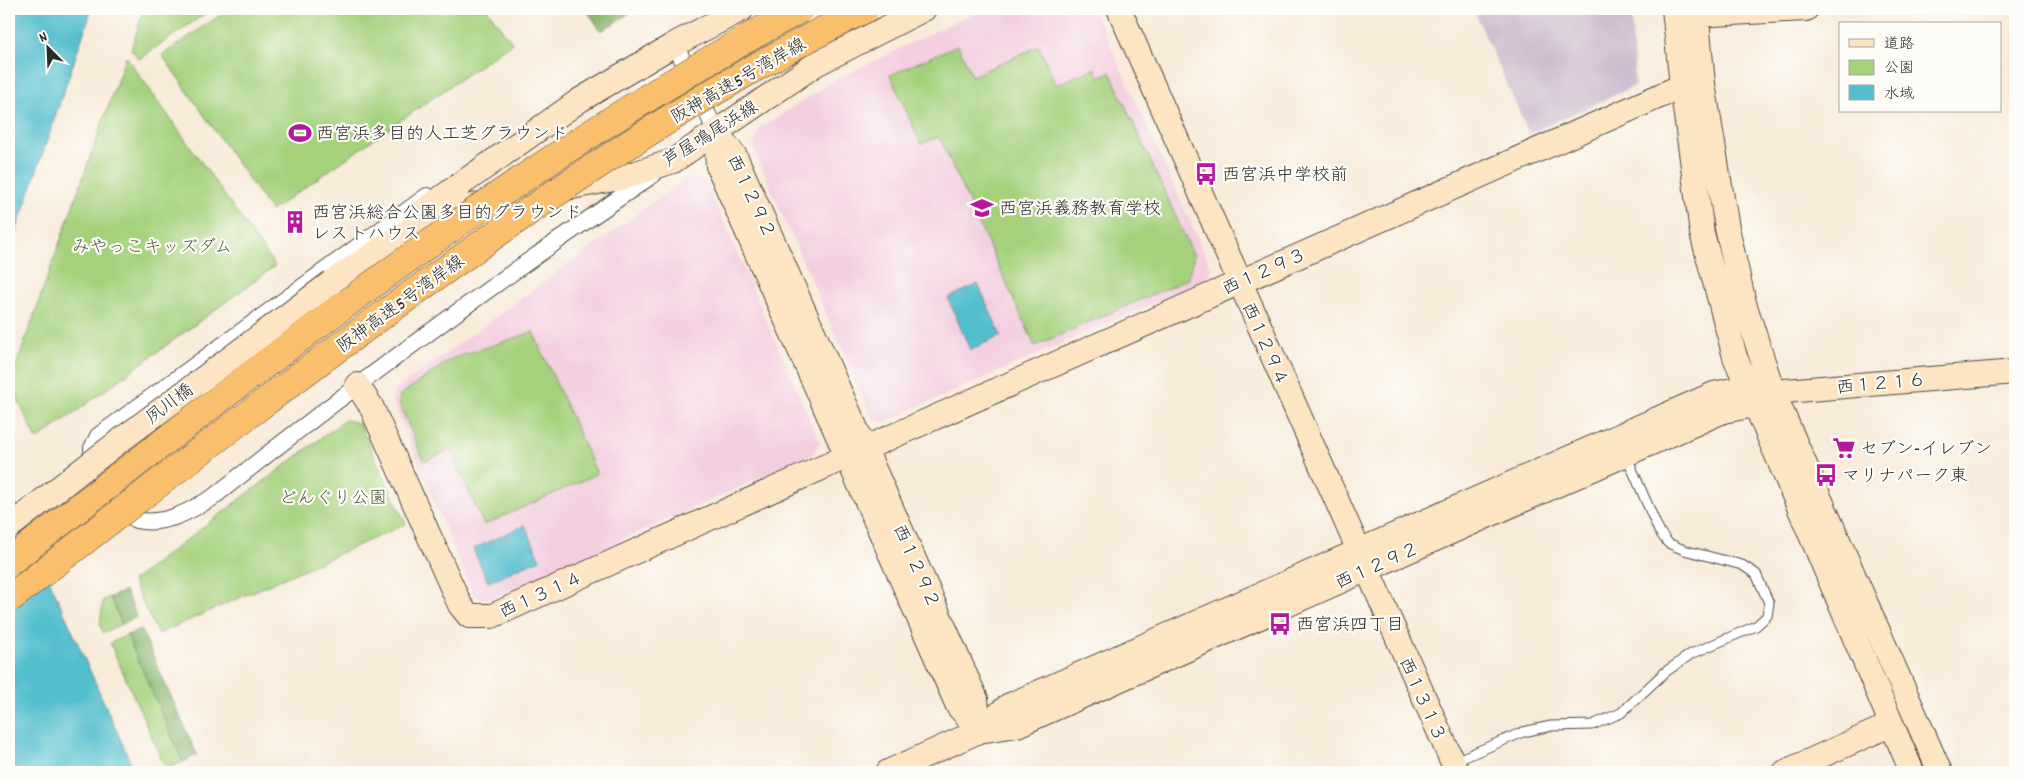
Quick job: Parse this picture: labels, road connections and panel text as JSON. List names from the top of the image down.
{
  "streets": {
    "highway": ["阪神高速5号湾岸線"],
    "street": [
      "芦屋鳴尾浜線",
      "西１２９２",
      "西１２９３",
      "西１２９４",
      "西１２１６",
      "夙川橋",
      "西１３１４",
      "西１３１３"
    ]
  },
  "crossings": [
    ["芦屋鳴尾浜線", "西１２９２"],
    ["芦屋鳴尾浜線", "夙川橋"],
    ["西１２９２", "西１２９３"],
    ["西１２９２", "西１２９４"],
    ["西１２９２", "西１２１６"],
    ["西１２９２", "西１３１４"],
    ["西１２９２", "西１３１３"],
    ["西１２９３", "西１２９４"],
    ["西１２９３", "西１３１４"],
    ["西１２９４", "西１３１３"]
  ],
  "parks": ["みやっこキッズダム", "どんぐり公園"],
  "places": {
    "sports": ["西宮浜多目的人工芝グラウンド"],
    "bus stop": ["西宮浜中学校前", "マリナパーク東", "西宮浜四丁目"],
    "school or university": ["西宮浜義務教育学校"],
    "building": ["西宮浜総合公園多目的グラウンド レストハウス"],
    "supermarket": ["セブン-イレブン"]
  },
  "legend": ["道路", "公園", "水域"],
  "north": "top left"
}
